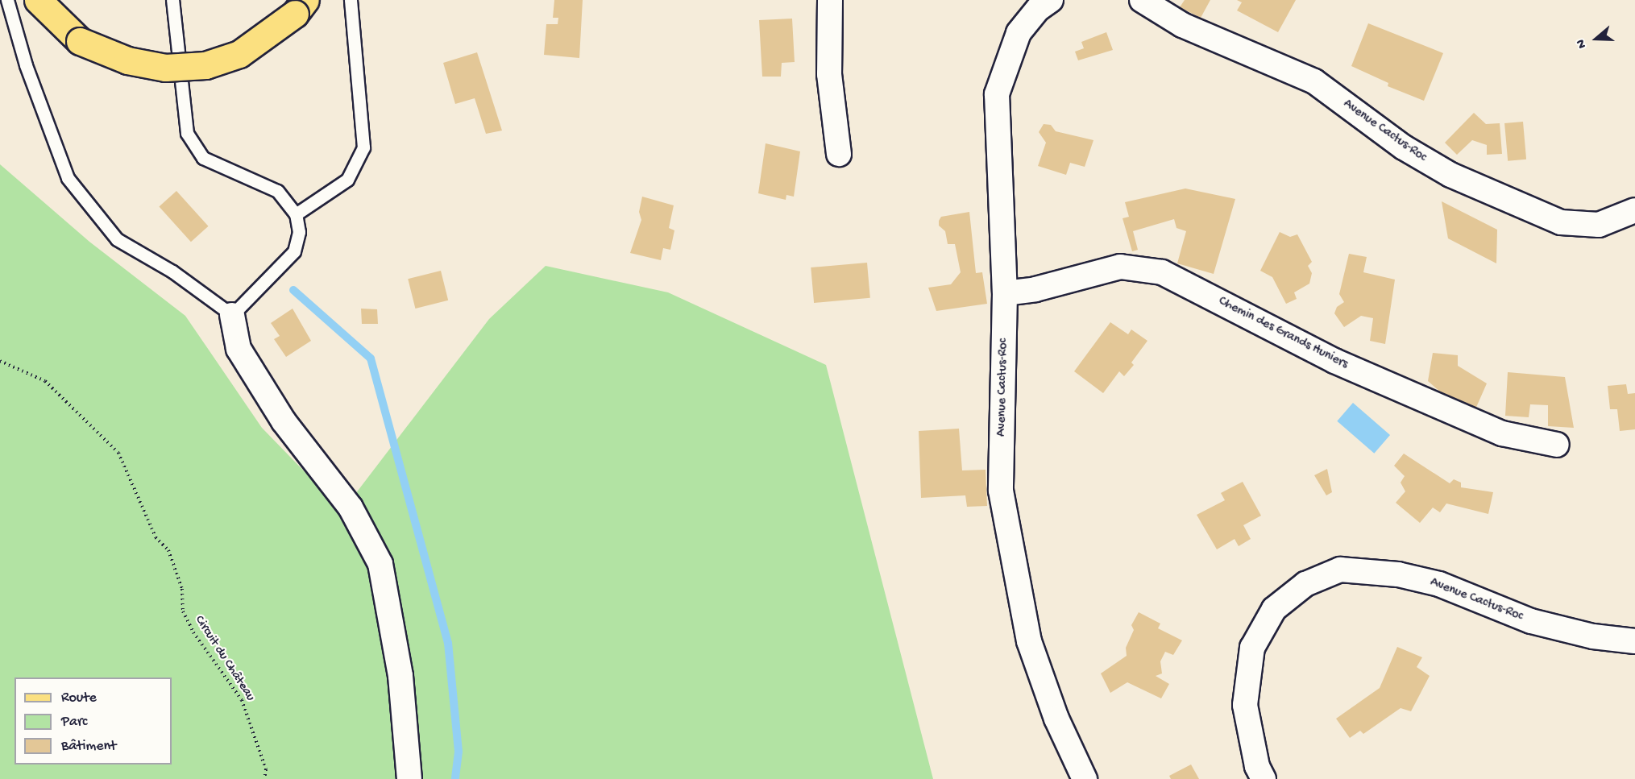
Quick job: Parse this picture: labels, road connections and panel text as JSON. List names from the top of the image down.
{
  "streets": {
    "street": ["Avenue Cactus-Roc", "Chemin des Grands Huniers"],
    "path": ["Circuit du Château"]
  },
  "crossings": [
    ["Avenue Cactus-Roc", "Chemin des Grands Huniers"]
  ],
  "legend": ["Route", "Parc", "Bâtiment"],
  "north": "left"
}
